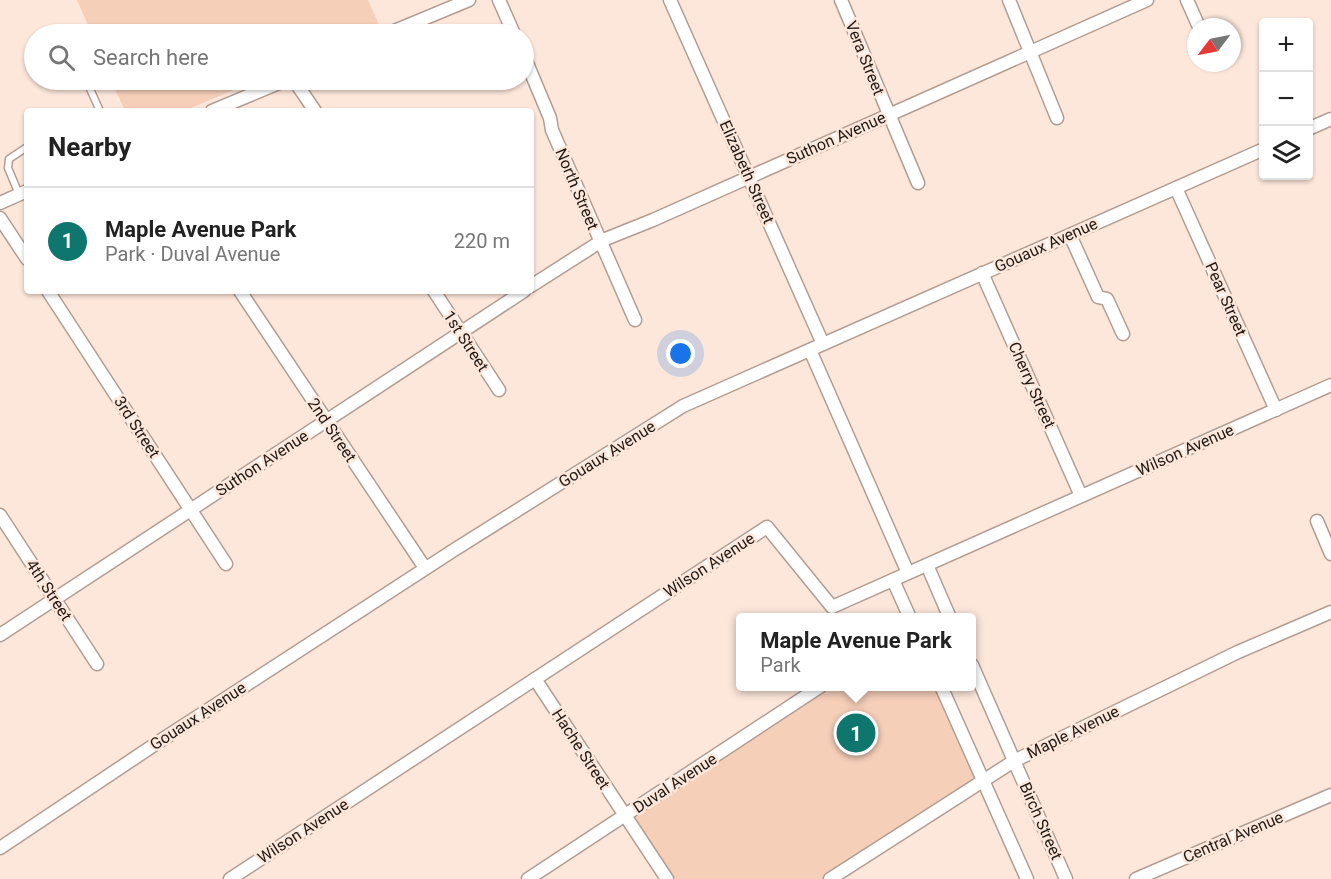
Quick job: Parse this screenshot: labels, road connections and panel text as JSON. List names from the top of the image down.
{
  "streets": {
    "street": [
      "Vera Street",
      "Suthon Avenue",
      "Elizabeth Street",
      "North Street",
      "Gouaux Avenue",
      "Pear Street",
      "1st Street",
      "Cherry Street",
      "3rd Street",
      "2nd Street",
      "Wilson Avenue",
      "4th Street",
      "Maple Avenue",
      "Hache Street",
      "Duval Avenue",
      "Birch Street",
      "Central Avenue"
    ]
  },
  "crossings": [
    ["Vera Street", "Suthon Avenue"],
    ["Suthon Avenue", "Elizabeth Street"],
    ["Suthon Avenue", "North Street"],
    ["Suthon Avenue", "1st Street"],
    ["Suthon Avenue", "3rd Street"],
    ["Suthon Avenue", "2nd Street"],
    ["Suthon Avenue", "4th Street"],
    ["Elizabeth Street", "Gouaux Avenue"],
    ["Gouaux Avenue", "Pear Street"],
    ["Gouaux Avenue", "Cherry Street"],
    ["Gouaux Avenue", "2nd Street"],
    ["Pear Street", "Wilson Avenue"],
    ["Cherry Street", "Wilson Avenue"],
    ["Wilson Avenue", "Hache Street"],
    ["Maple Avenue", "Birch Street"],
    ["Hache Street", "Duval Avenue"]
  ],
  "north": "bottom left",
  "page": {
    "map_buttons": ["+", "−"],
    "search": "Search here",
    "heading": "Nearby",
    "list": [
      {
        "mark": "1",
        "name": "Maple Avenue Park",
        "note": "Park · Duval Avenue",
        "value": "220 m"
      }
    ],
    "popup": ["Maple Avenue Park", "Park"],
    "pins": "1"
  }
}
